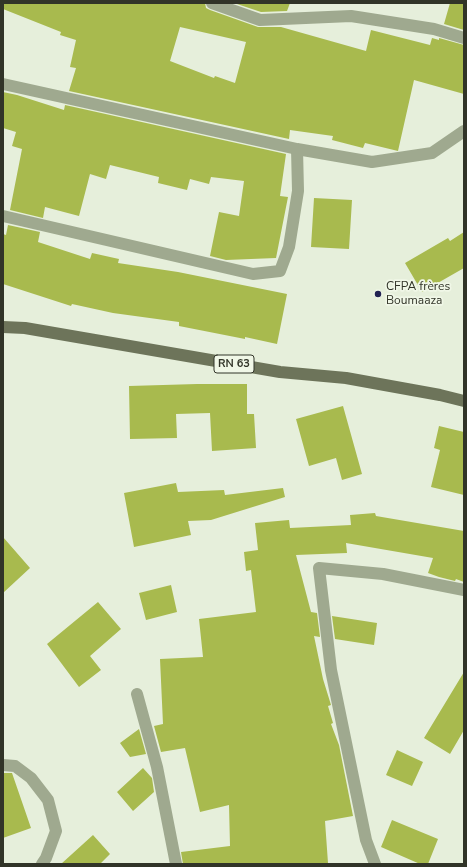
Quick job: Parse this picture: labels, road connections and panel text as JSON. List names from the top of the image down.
{
  "streets": {
    "main road": ["RN 63"]
  },
  "places": ["CFPA frères Boumaaza"]
}
